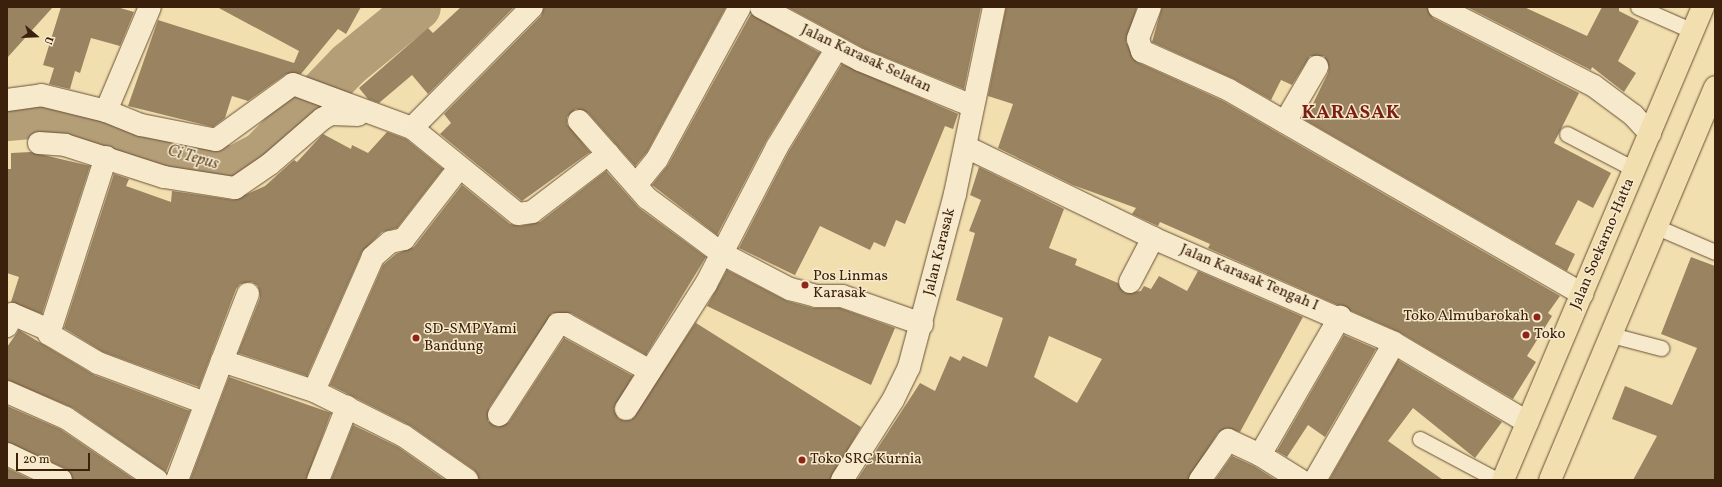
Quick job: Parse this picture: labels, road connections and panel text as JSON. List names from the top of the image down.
{
  "streets": {
    "highway": ["Jalan Soekarno-Hatta"],
    "street": ["Jalan Karasak Selatan", "Jalan Karasak", "Jalan Karasak Tengah I"]
  },
  "crossings": [
    ["Jalan Karasak Selatan", "Jalan Karasak"],
    ["Jalan Soekarno-Hatta", "Jalan Karasak Tengah I"],
    ["Jalan Karasak", "Jalan Karasak Tengah I"]
  ],
  "districts": ["KARASAK"],
  "water": ["Ci Tepus"],
  "places": [
    "Pos Linmas Karasak",
    "Toko Almubarokah",
    "Toko",
    "SD-SMP Yami Bandung",
    "Toko SRC Kurnia"
  ],
  "scale_bar": "20 m",
  "north": "right"
}
